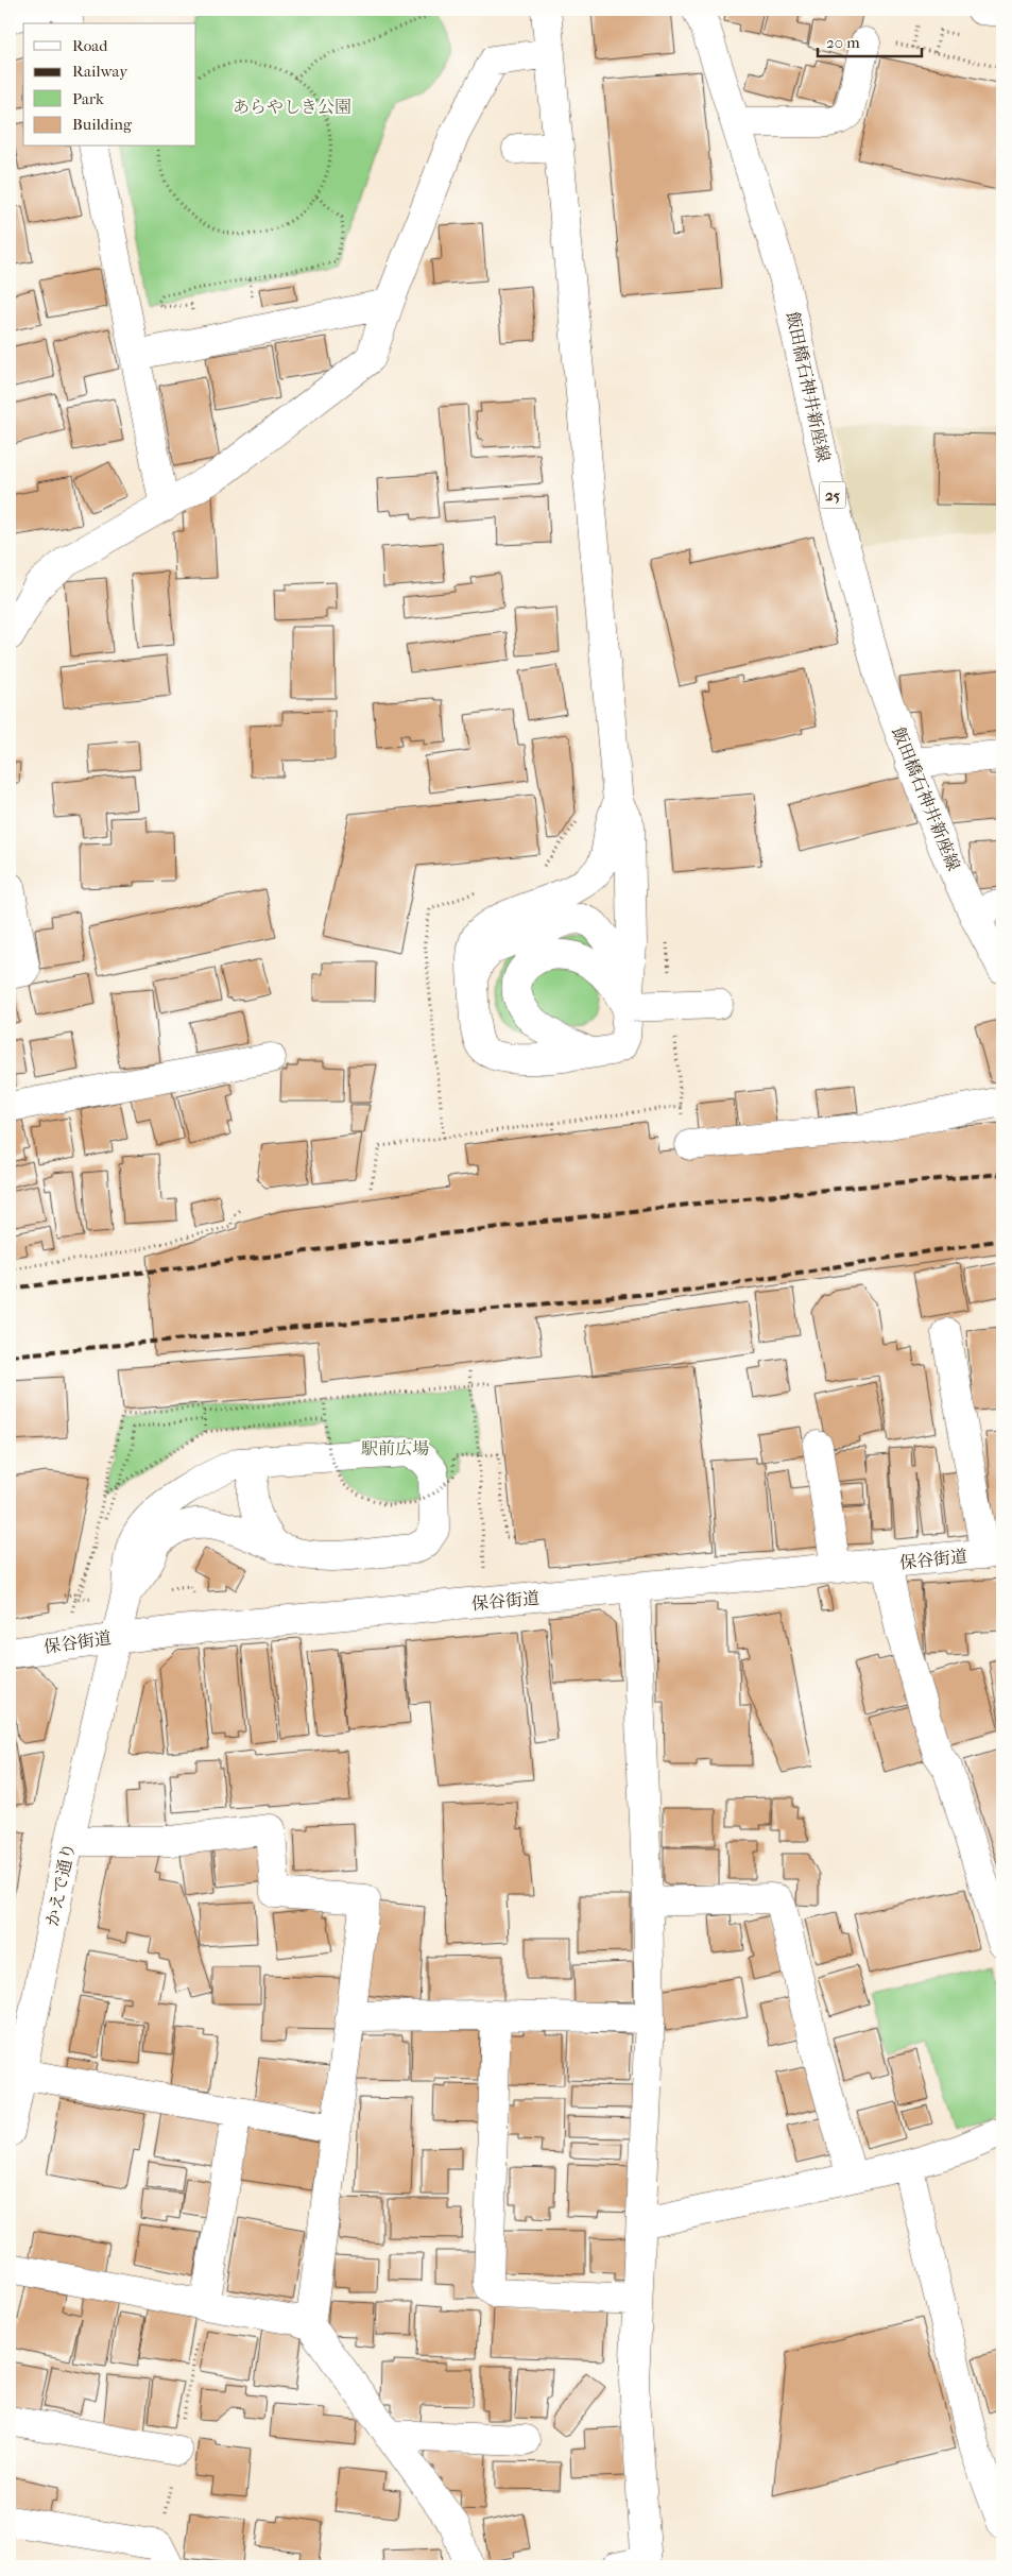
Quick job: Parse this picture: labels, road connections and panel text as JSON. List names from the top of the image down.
{
  "streets": {
    "street": [
      "飯田橋石神井新座線",
      "25",
      "保谷街道",
      "かえで通り"
    ]
  },
  "crossings": [
    ["保谷街道", "かえで通り"]
  ],
  "parks": ["あらやしき公園", "駅前広場"],
  "legend": [
    "Road",
    "Railway",
    "Park",
    "Building"
  ],
  "scale_bar": "20 m"
}
